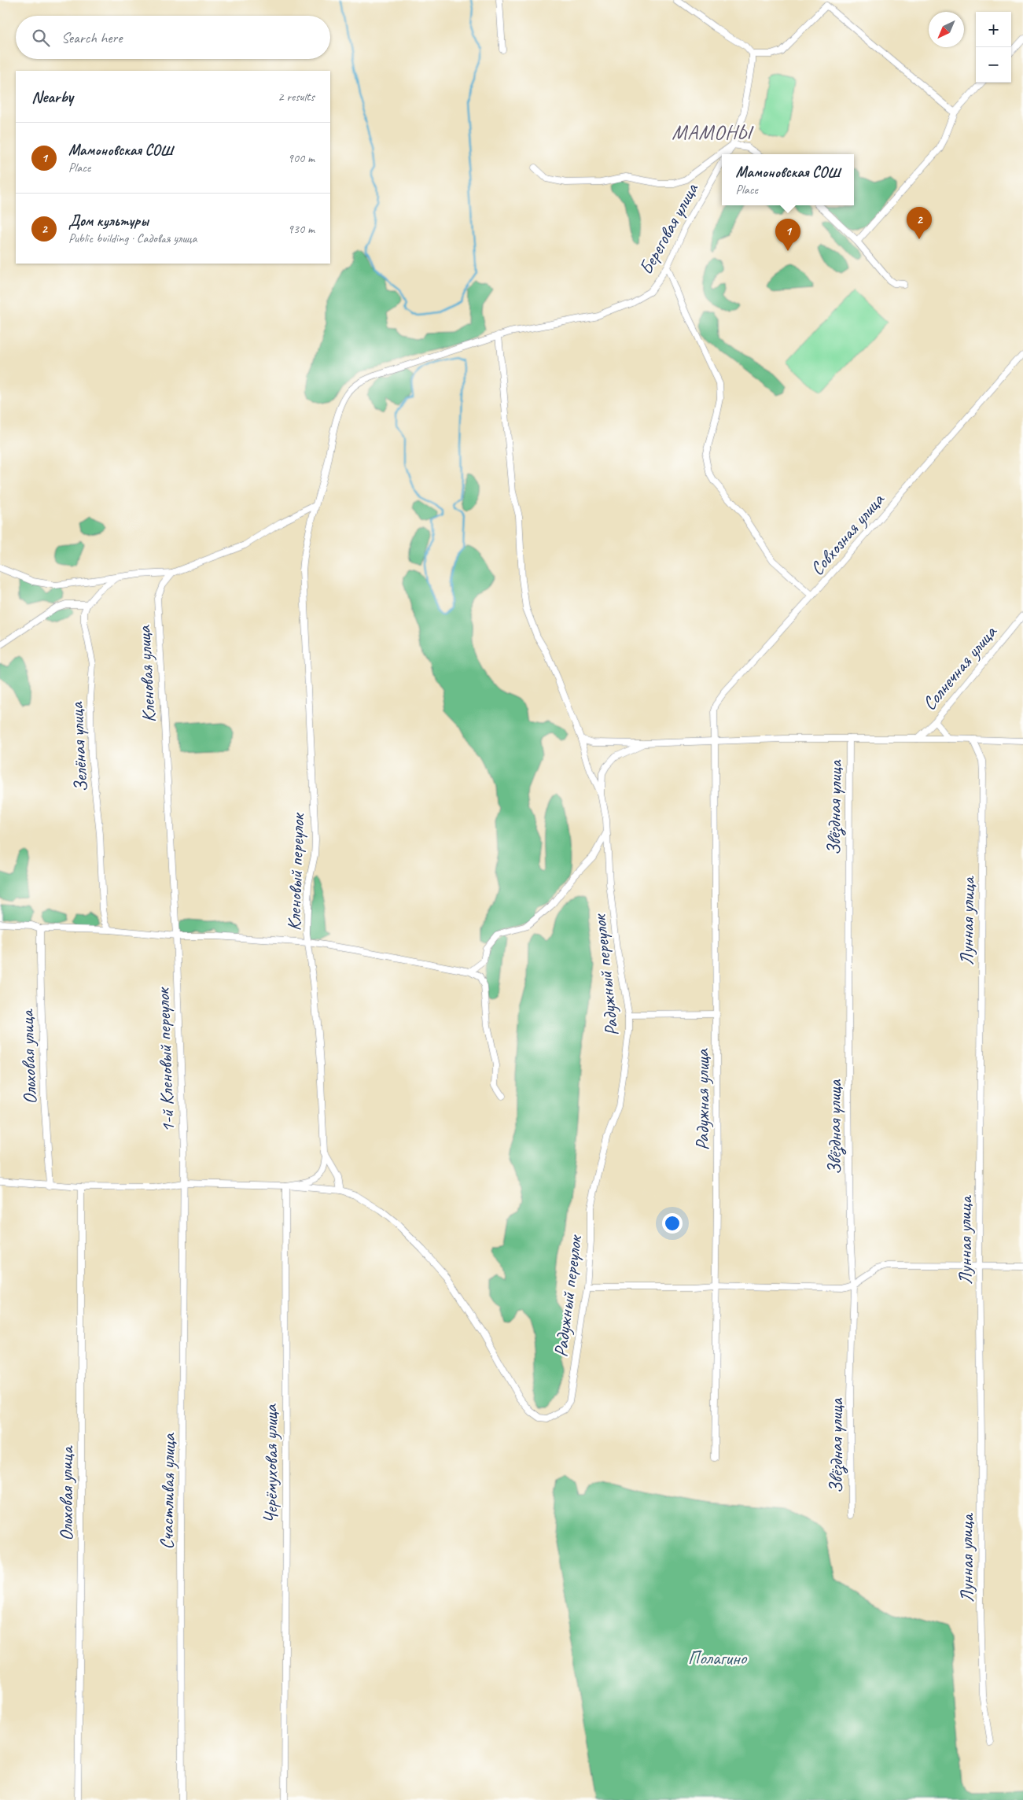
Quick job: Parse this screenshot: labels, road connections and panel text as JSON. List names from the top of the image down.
{
  "streets": {
    "street": [
      "Береговая улица",
      "Совхозная улица",
      "Солнечная улица",
      "Кленовая улица",
      "Зелёная улица",
      "Звёздная улица",
      "Кленовый переулок",
      "Лунная улица",
      "Радужный переулок",
      "Ольховая улица",
      "1-й Кленовый переулок",
      "Радужная улица",
      "Черёмуховая улица",
      "Счастливая улица"
    ]
  },
  "crossings": [
    ["Береговая улица", "Кленовый переулок"],
    ["Совхозная улица", "Радужный переулок"],
    ["Совхозная улица", "Радужная улица"],
    ["Солнечная улица", "Радужный переулок"],
    ["Кленовая улица", "1-й Кленовый переулок"],
    ["Звёздная улица", "Радужный переулок"],
    ["Кленовый переулок", "Радужный переулок"],
    ["Лунная улица", "Радужный переулок"],
    ["Радужный переулок", "Радужная улица"],
    ["1-й Кленовый переулок", "Счастливая улица"]
  ],
  "districts": ["МАМОНЫ"],
  "parks": ["Полагино"],
  "north": "bottom left",
  "page": {
    "map_buttons": ["+", "−"],
    "search": "Search here",
    "heading": ["Nearby", "2 results"],
    "list": [
      {
        "mark": "1",
        "name": "Мамоновская СОШ",
        "note": "Place",
        "value": "900 m"
      },
      {
        "mark": "2",
        "name": "Дом культуры",
        "note": "Public building · Садовая улица",
        "value": "930 m"
      }
    ],
    "popup": ["Мамоновская СОШ", "Place"],
    "pins": ["2", "1"]
  }
}
